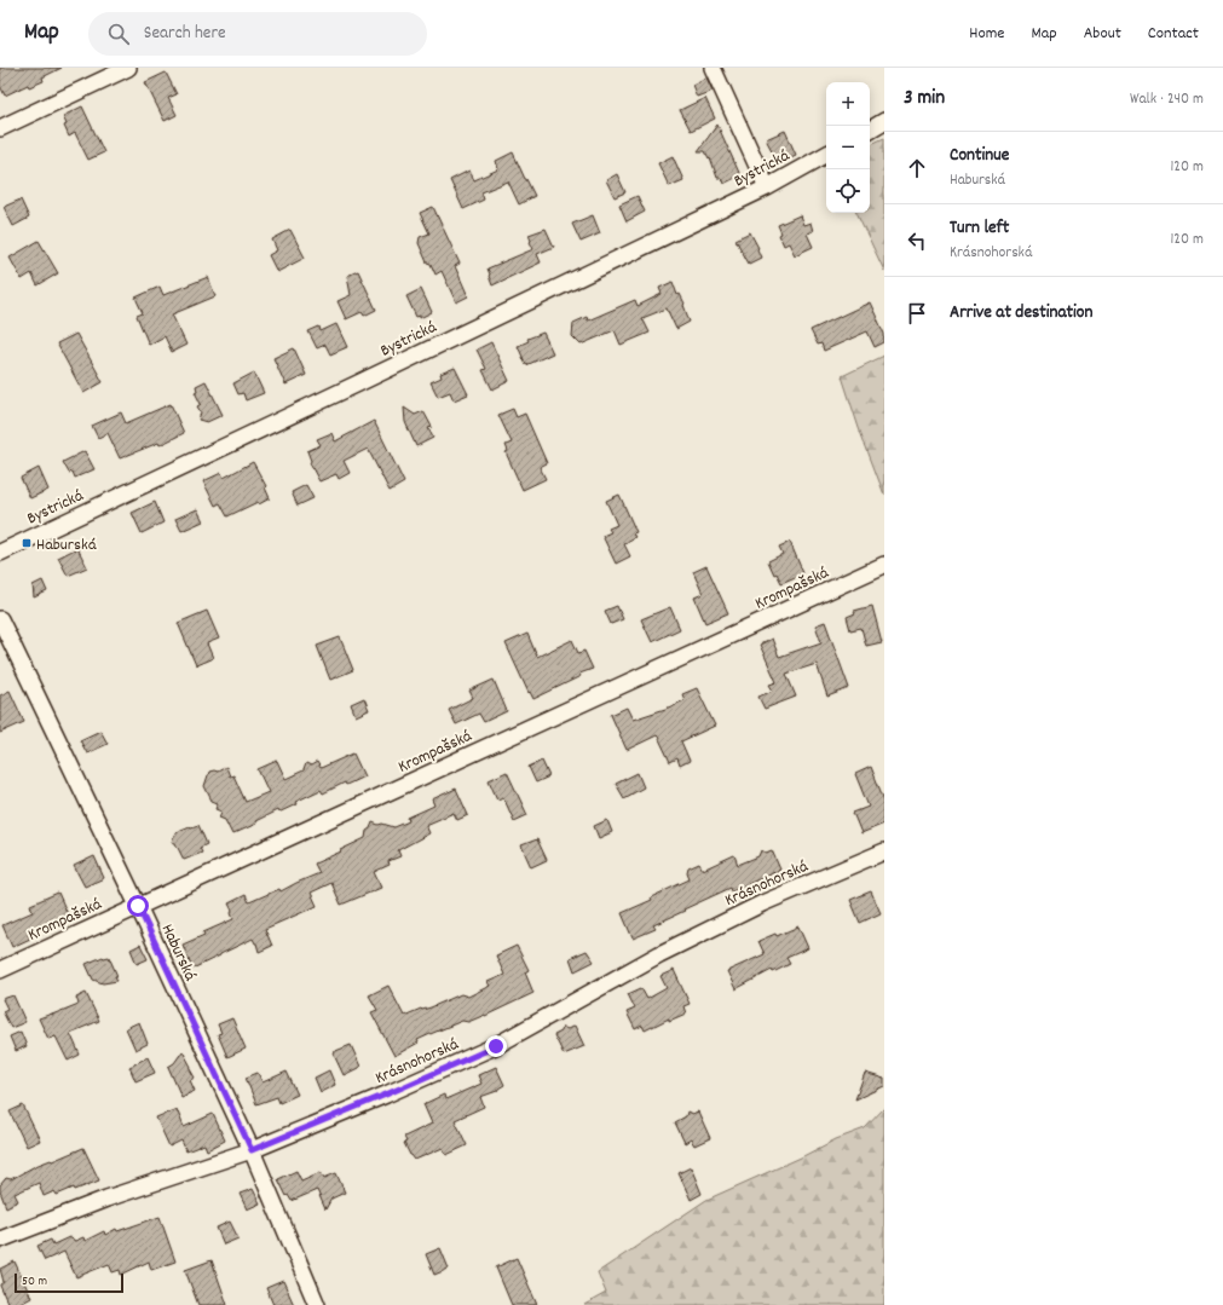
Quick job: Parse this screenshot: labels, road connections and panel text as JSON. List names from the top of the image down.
{
  "streets": {
    "street": [
      "Bystrická",
      "Krompašská",
      "Krásnohorská",
      "Haburská"
    ]
  },
  "crossings": [
    ["Krompašská", "Haburská"],
    ["Krásnohorská", "Haburská"]
  ],
  "places": {
    "transit": ["Haburská"]
  },
  "scale_bar": "50 m",
  "page": {
    "header": "Map",
    "search": "Search here",
    "nav": [
      "Home",
      "Map",
      "About",
      "Contact"
    ],
    "heading": ["3 min", "Walk · 240 m"],
    "map_buttons": ["+", "−"],
    "list": [
      ["Continue", "Haburská", "120 m"],
      ["Turn left", "Krásnohorská", "120 m"],
      "Arrive at destination"
    ],
    "scale": "50 m"
  }
}
